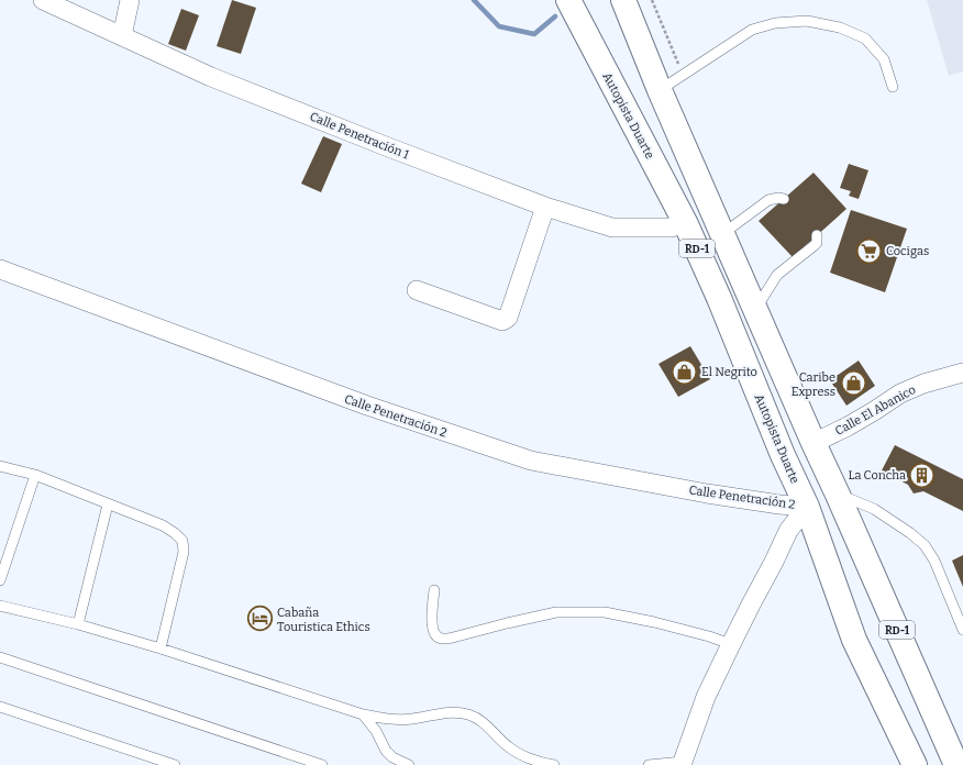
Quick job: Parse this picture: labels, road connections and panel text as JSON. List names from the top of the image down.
{
  "streets": {
    "highway": ["Autopista Duarte", "RD-1"],
    "street": ["Calle Penetración 1", "Calle El Abanico", "Calle Penetración 2"]
  },
  "crossings": [
    ["Autopista Duarte", "Calle Penetración 1"],
    ["Autopista Duarte", "Calle Penetración 2"],
    ["RD-1", "Calle El Abanico"]
  ],
  "places": {
    "supermarket": ["Cocigas"],
    "shop": ["El Negrito", "Caribe Express"],
    "building": ["La Concha"],
    "hotel": ["Cabaña Touristica Ethics"]
  }
}
